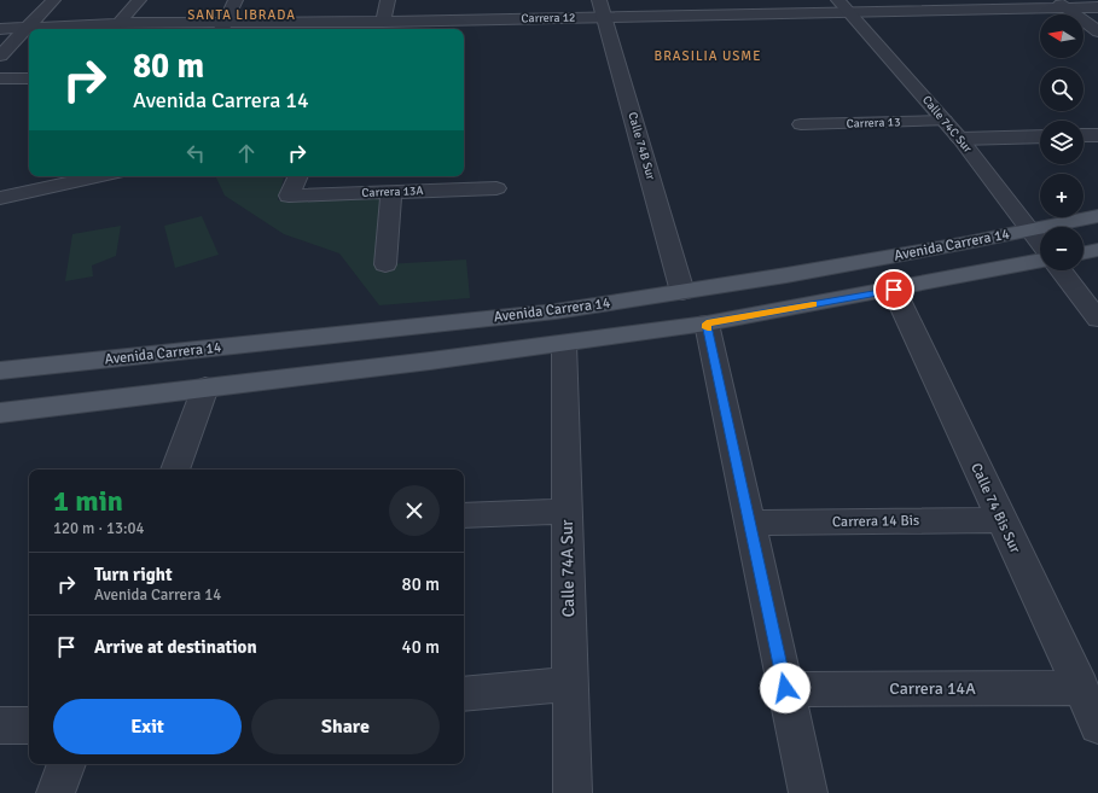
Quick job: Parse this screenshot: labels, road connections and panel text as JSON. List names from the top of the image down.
{
  "streets": {
    "main road": ["Avenida Carrera 14"],
    "street": [
      "Carrera 12",
      "Carrera 13",
      "Calle 74C Sur",
      "Calle 74B Sur",
      "Carrera 13A",
      "Calle 74 Bis Sur",
      "Carrera 14 Bis",
      "Calle 74A Sur",
      "Carrera 14A"
    ]
  },
  "crossings": [
    ["Carrera 12", "Calle 74C Sur"],
    ["Carrera 12", "Calle 74B Sur"],
    ["Carrera 13", "Calle 74C Sur"],
    ["Calle 74C Sur", "Avenida Carrera 14"],
    ["Calle 74B Sur", "Avenida Carrera 14"],
    ["Calle 74 Bis Sur", "Carrera 14 Bis"],
    ["Calle 74 Bis Sur", "Carrera 14A"]
  ],
  "districts": ["SANTA LIBRADA", "BRASILIA USME"],
  "north": "left",
  "page": {
    "map_buttons": ["+", "−"],
    "turn": ["80 m", "Avenida Carrera 14"],
    "heading": ["1 min", "120 m · 13:04"],
    "list": [
      {
        "name": "Turn right",
        "note": "Avenida Carrera 14",
        "value": "80 m"
      },
      {
        "name": "Arrive at destination",
        "value": "40 m"
      }
    ],
    "buttons": ["Exit", "Share"]
  }
}
